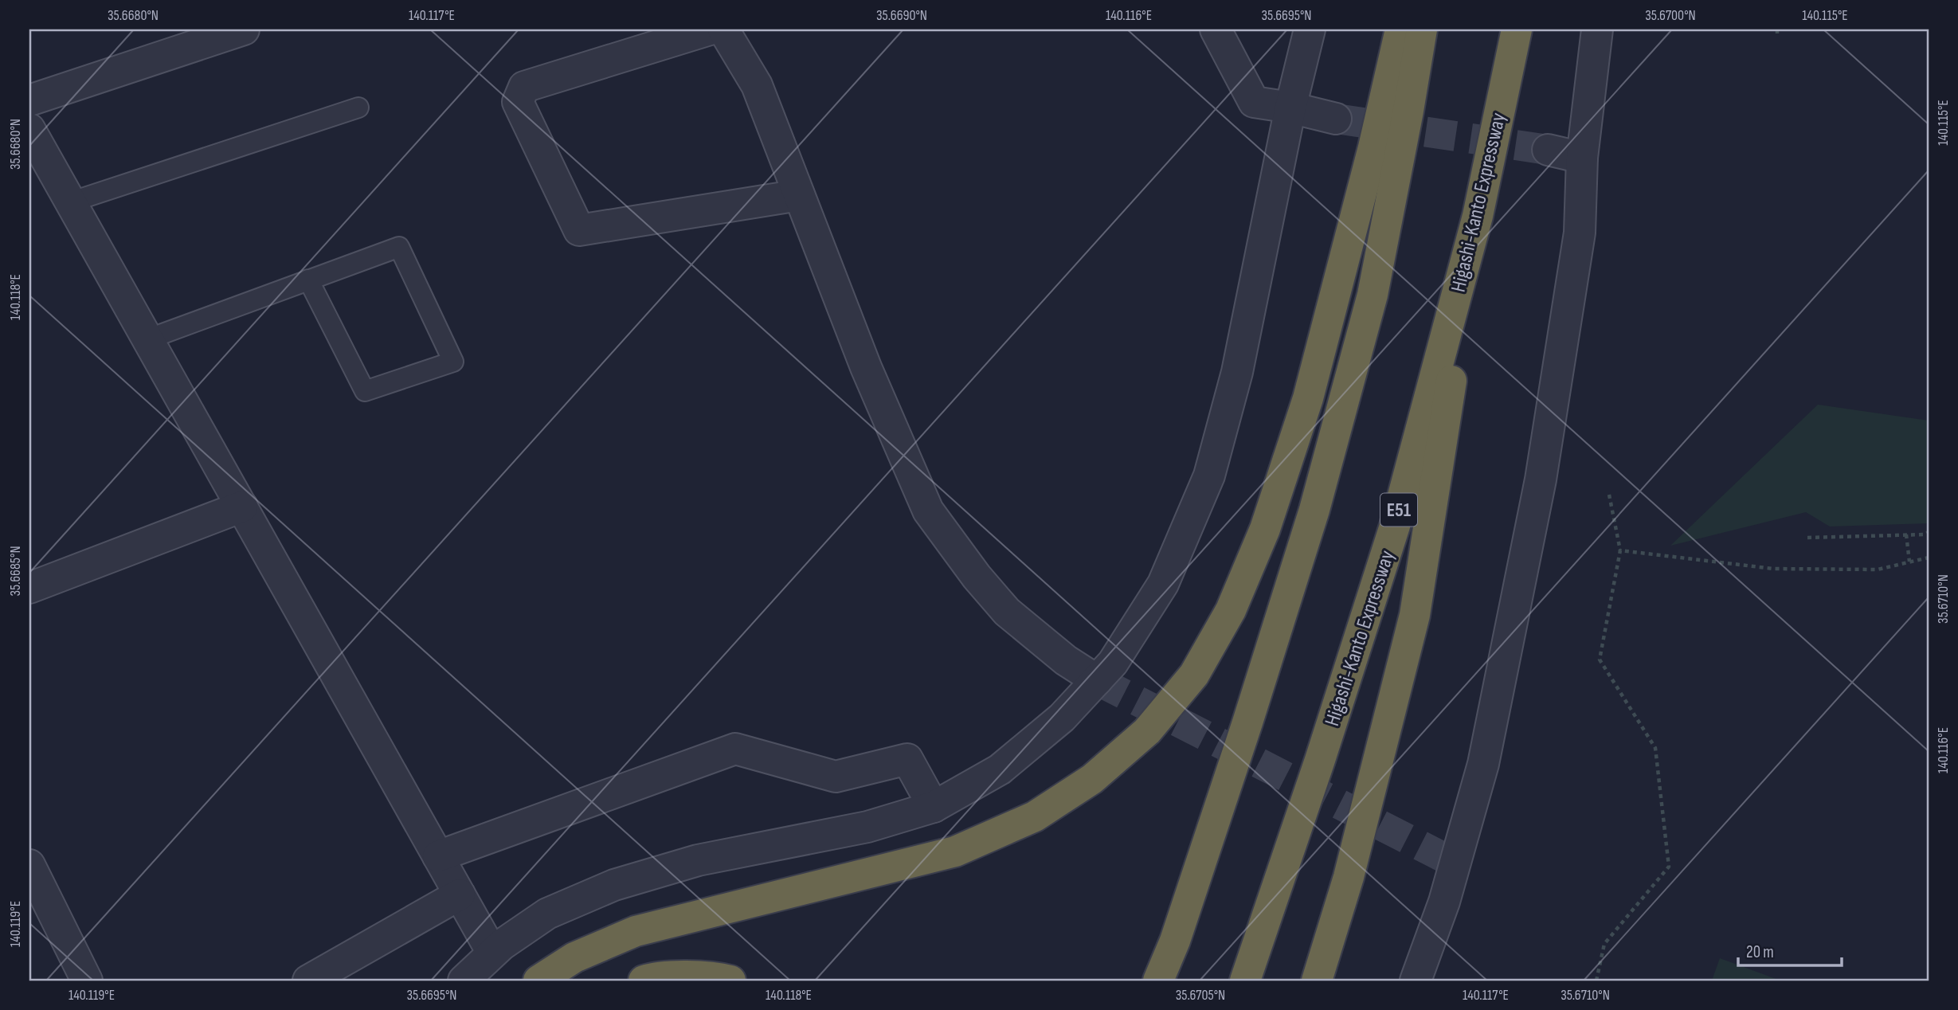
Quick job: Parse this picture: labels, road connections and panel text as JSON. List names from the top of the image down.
{
  "streets": {
    "highway": ["Higashi-Kanto Expressway", "E51"]
  },
  "scale_bar": "20 m",
  "coordinates": [
    "35.6680°N",
    "140.117°E",
    "35.6690°N",
    "140.116°E",
    "35.6695°N",
    "35.6700°N",
    "140.115°E",
    "140.118°E",
    "35.6685°N",
    "35.6710°N",
    "140.119°E",
    "35.6705°N"
  ]
}
